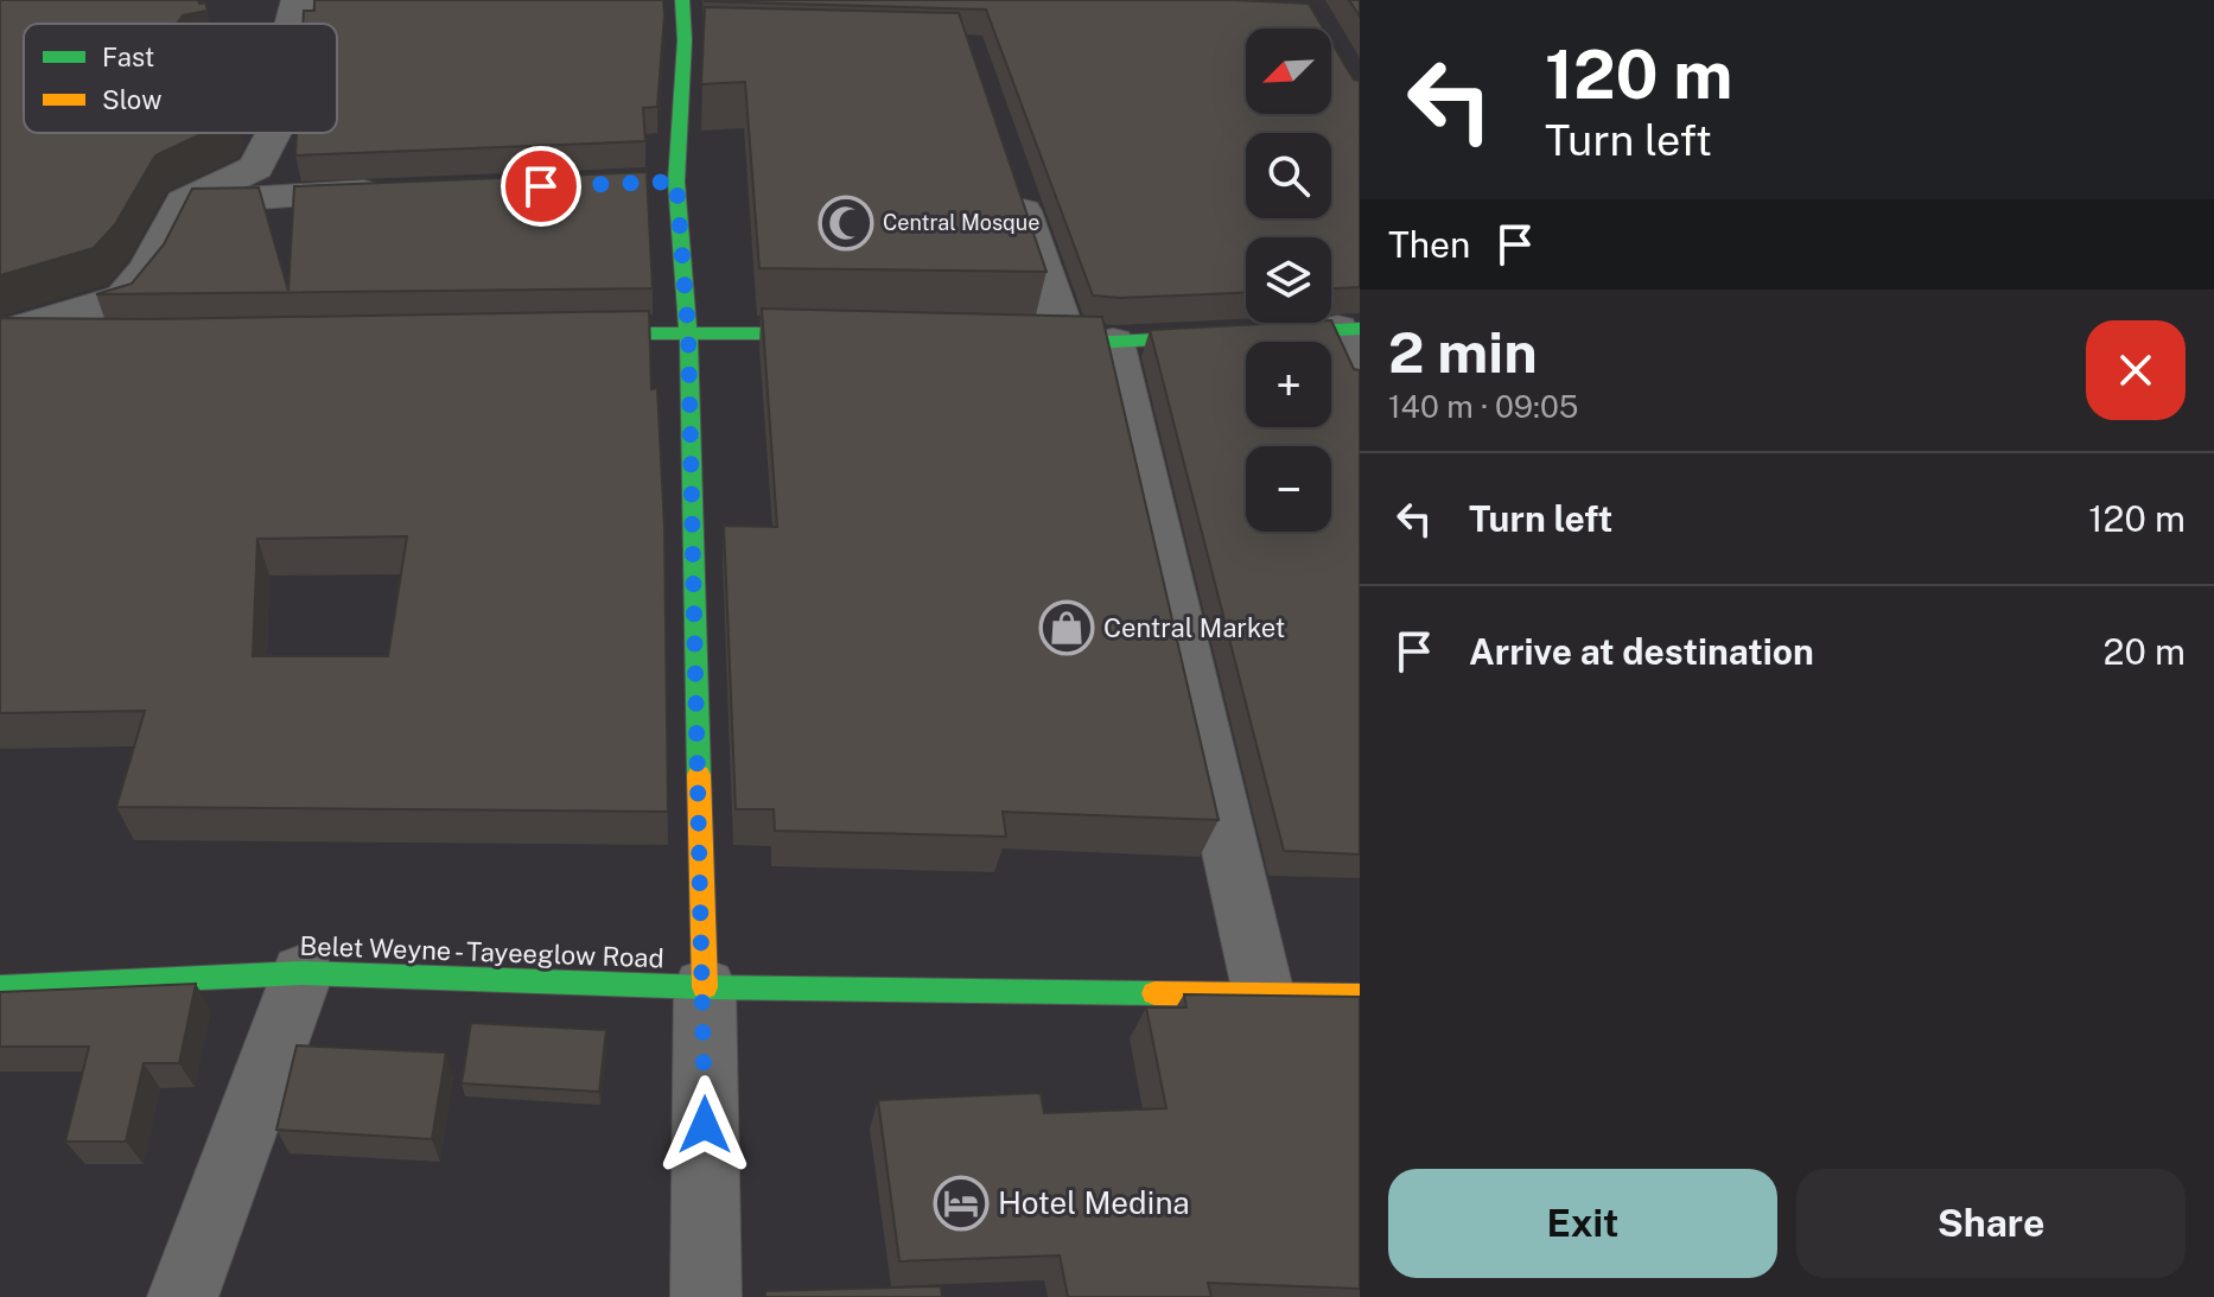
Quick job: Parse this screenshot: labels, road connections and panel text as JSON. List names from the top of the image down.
{
  "streets": {
    "street": ["Belet Weyne - Tayeeglow Road"]
  },
  "places": {
    "mosque": ["Central Mosque"],
    "shop": ["Central Market"],
    "hotel": ["Hotel Medina"]
  },
  "legend": ["Fast", "Slow"],
  "north": "bottom left",
  "page": {
    "turn": ["120 m", "Turn left"],
    "map_buttons": ["+", "−"],
    "then": "Then",
    "heading": ["2 min", "140 m · 09:05"],
    "list": [
      {
        "name": "Turn left",
        "value": "120 m"
      },
      {
        "name": "Arrive at destination",
        "value": "20 m"
      }
    ],
    "buttons": ["Exit", "Share"]
  }
}
